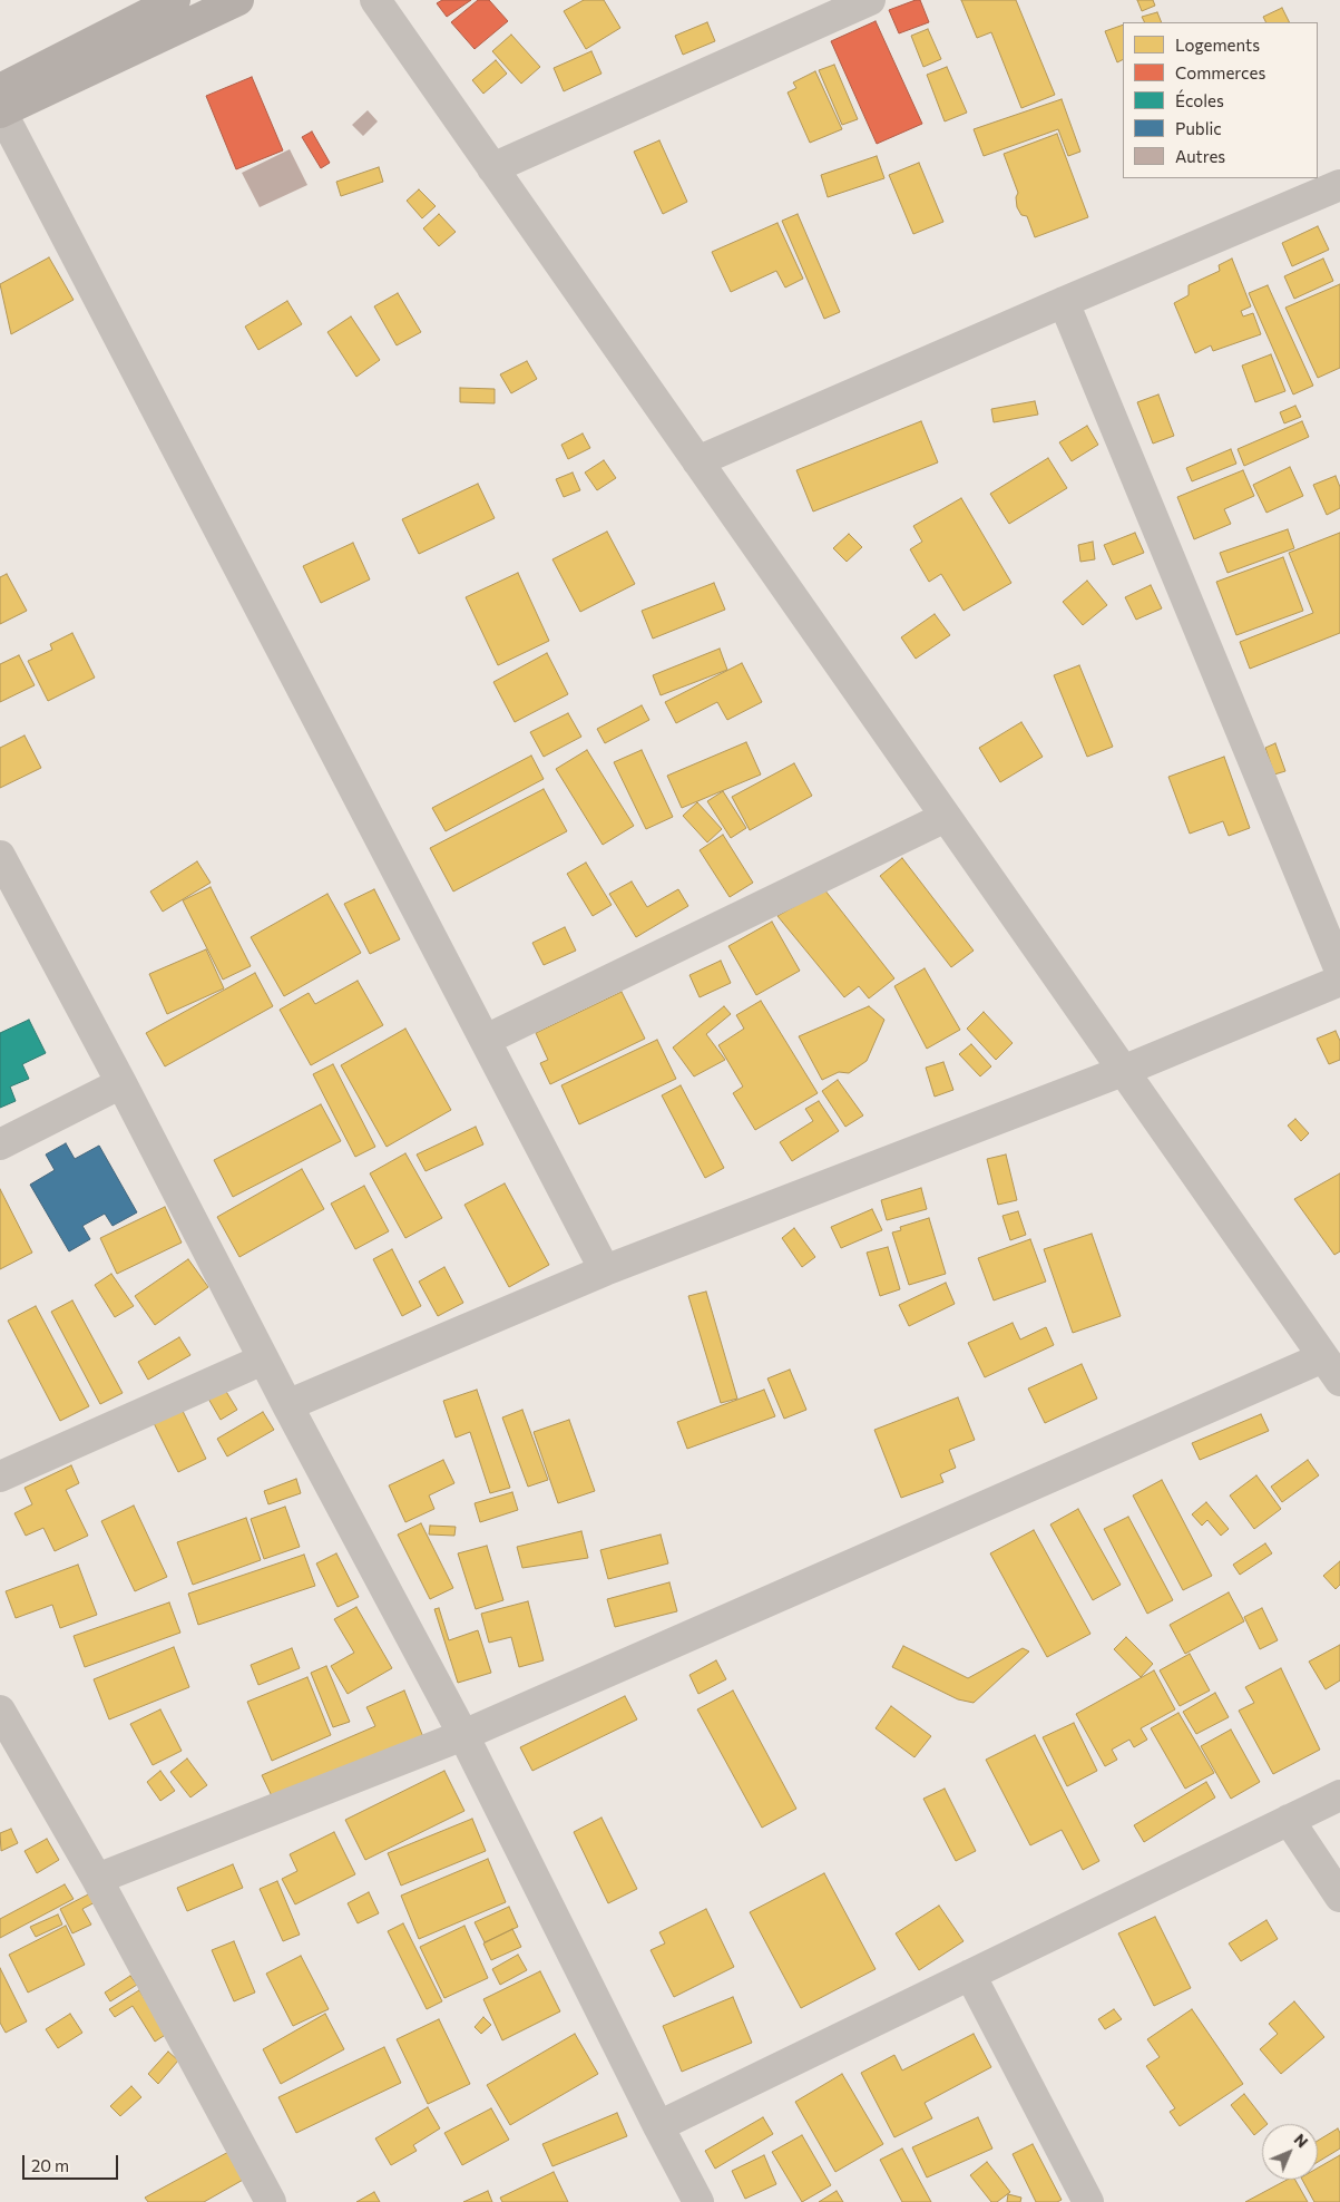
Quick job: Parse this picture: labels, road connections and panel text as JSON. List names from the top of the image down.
{
  "legend": [
    "Logements",
    "Commerces",
    "Écoles",
    "Public",
    "Autres"
  ],
  "scale_bar": "20 m",
  "north": "top right"
}
